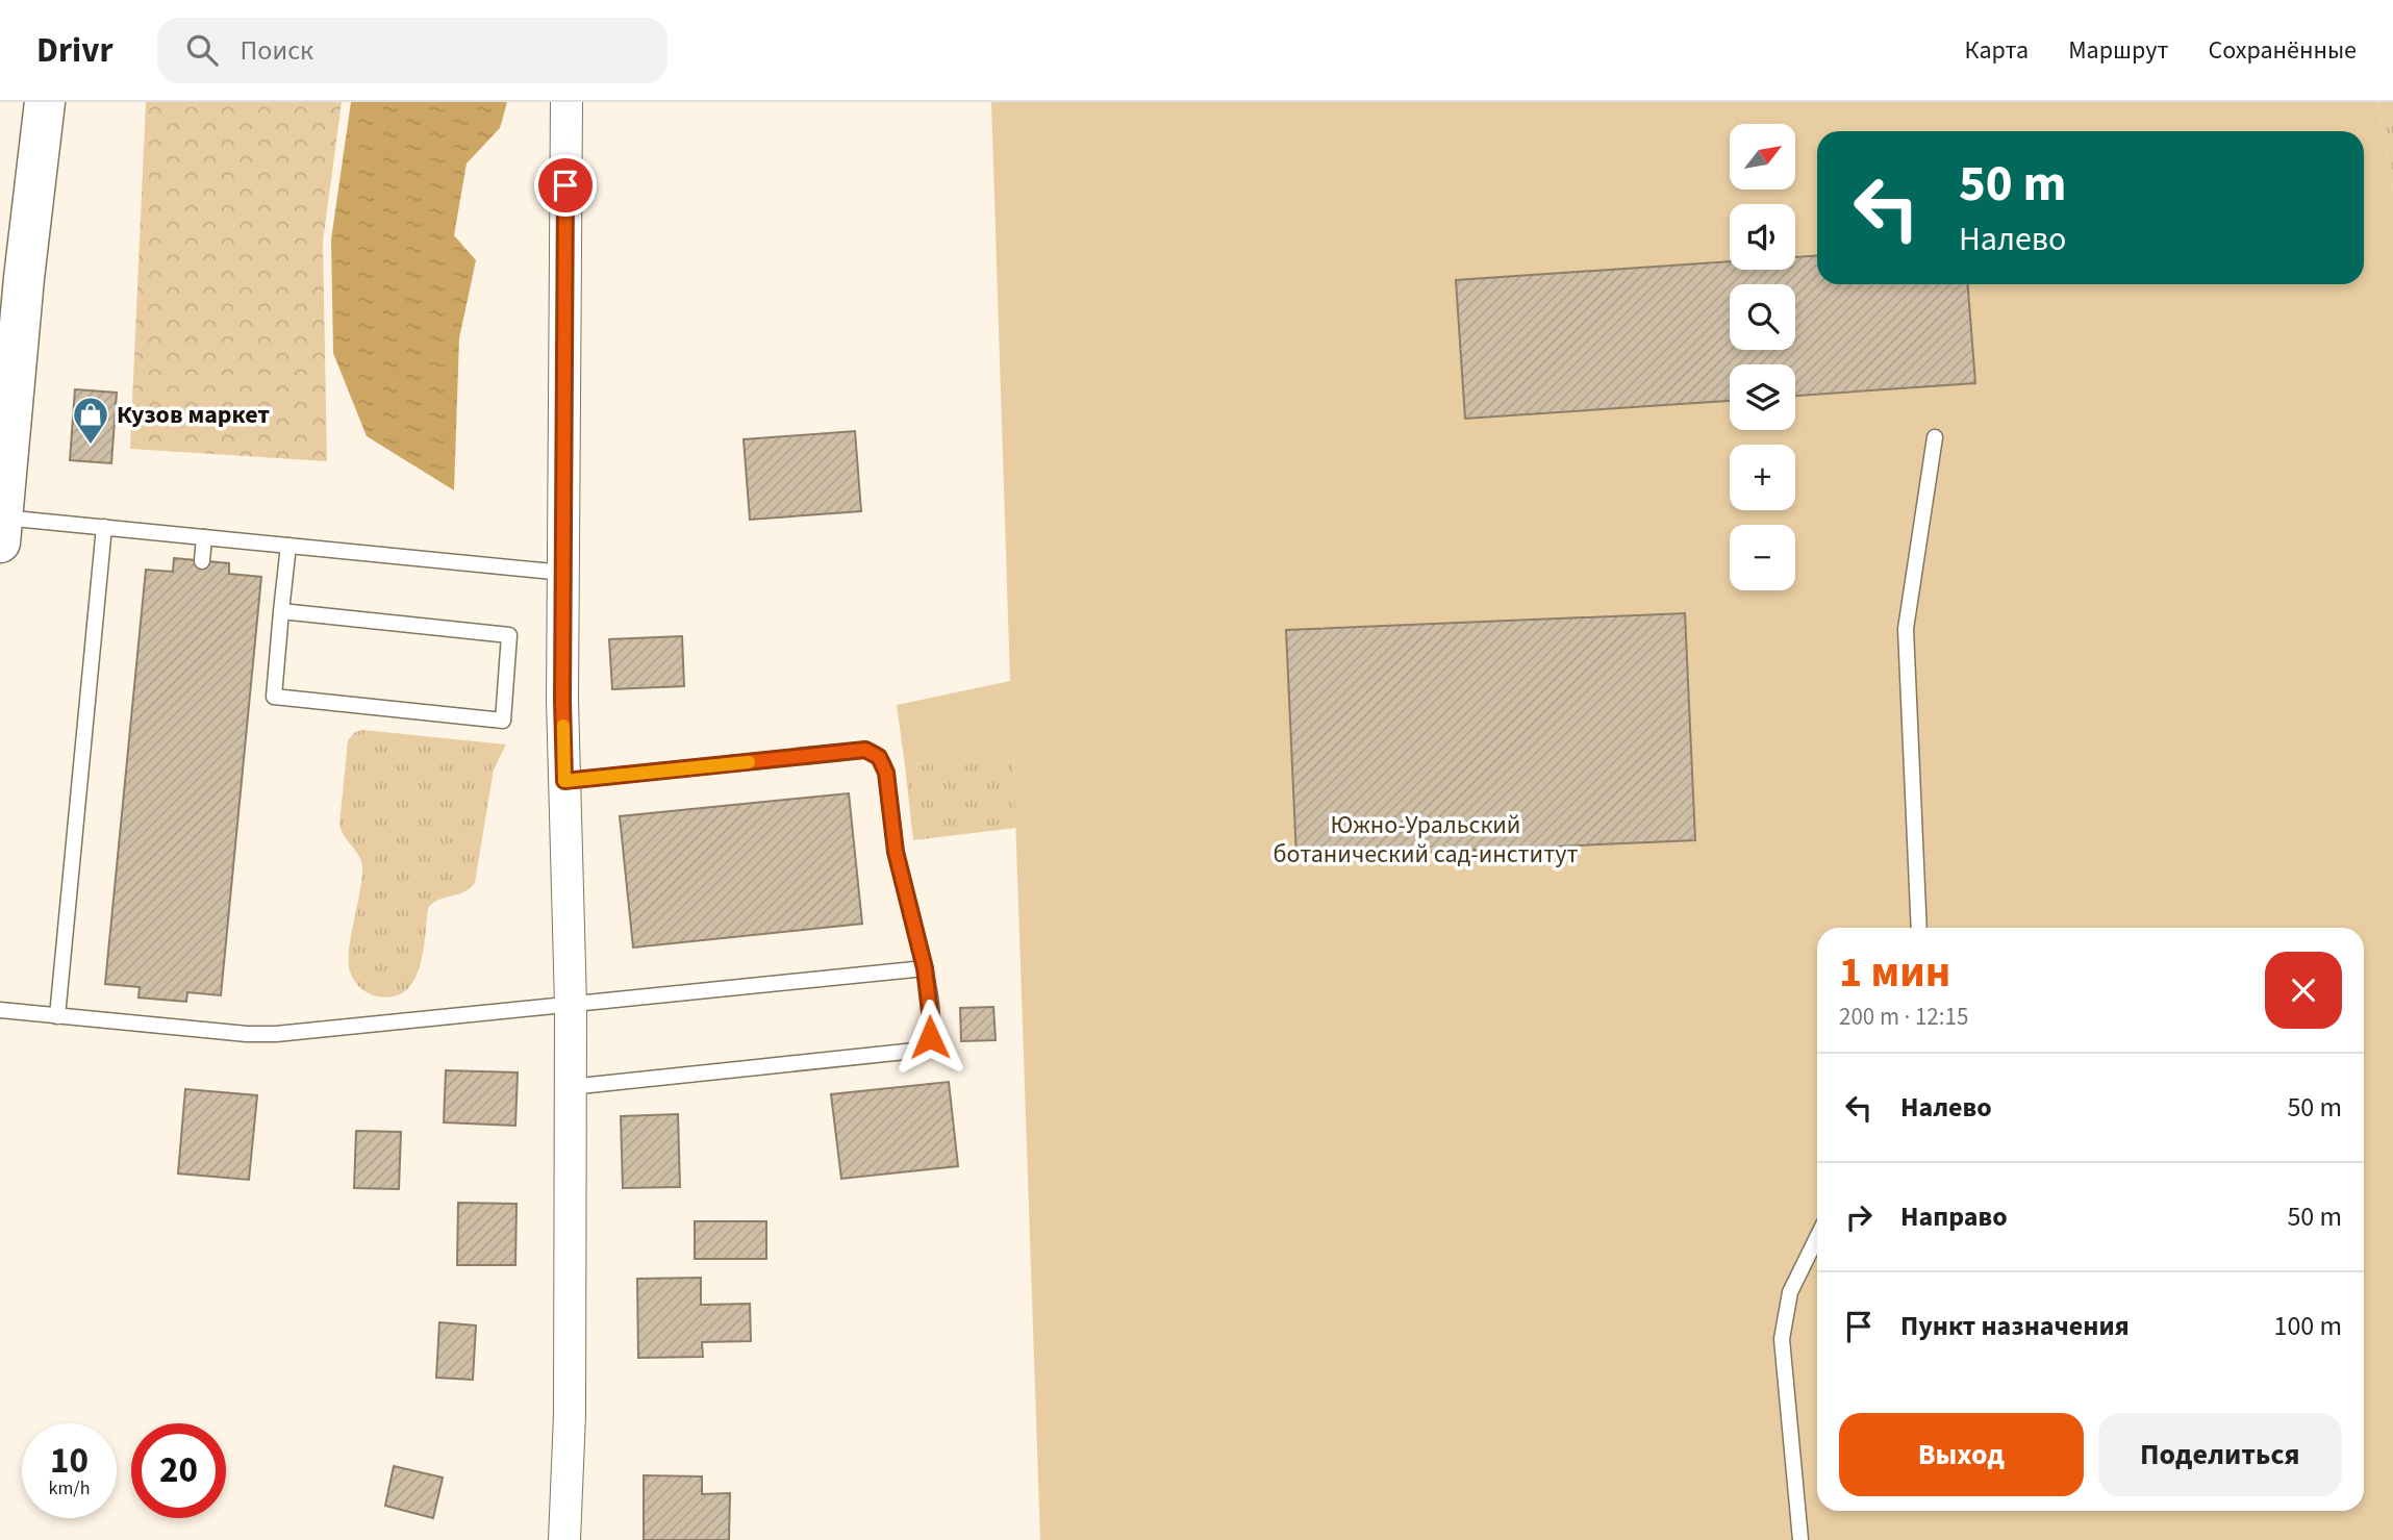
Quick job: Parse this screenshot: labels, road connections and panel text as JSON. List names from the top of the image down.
{
  "parks": ["Южно-Уральский ботанический сад-институт"],
  "places": {
    "shop": ["Кузов маркет"]
  },
  "north": "top right",
  "page": {
    "header": "Drivr",
    "search": "Поиск",
    "nav": ["Карта", "Маршрут", "Сохранённые"],
    "map_buttons": ["+", "−"],
    "turn": ["50 m", "Налево"],
    "heading": ["1 мин", "200 m · 12:15"],
    "list": [
      {
        "name": "Налево",
        "value": "50 m"
      },
      {
        "name": "Направо",
        "value": "50 m"
      },
      {
        "name": "Пункт назначения",
        "value": "100 m"
      }
    ],
    "buttons": ["Выход", "Поделиться"],
    "speed": "10 km/h",
    "limit": "20"
  }
}
